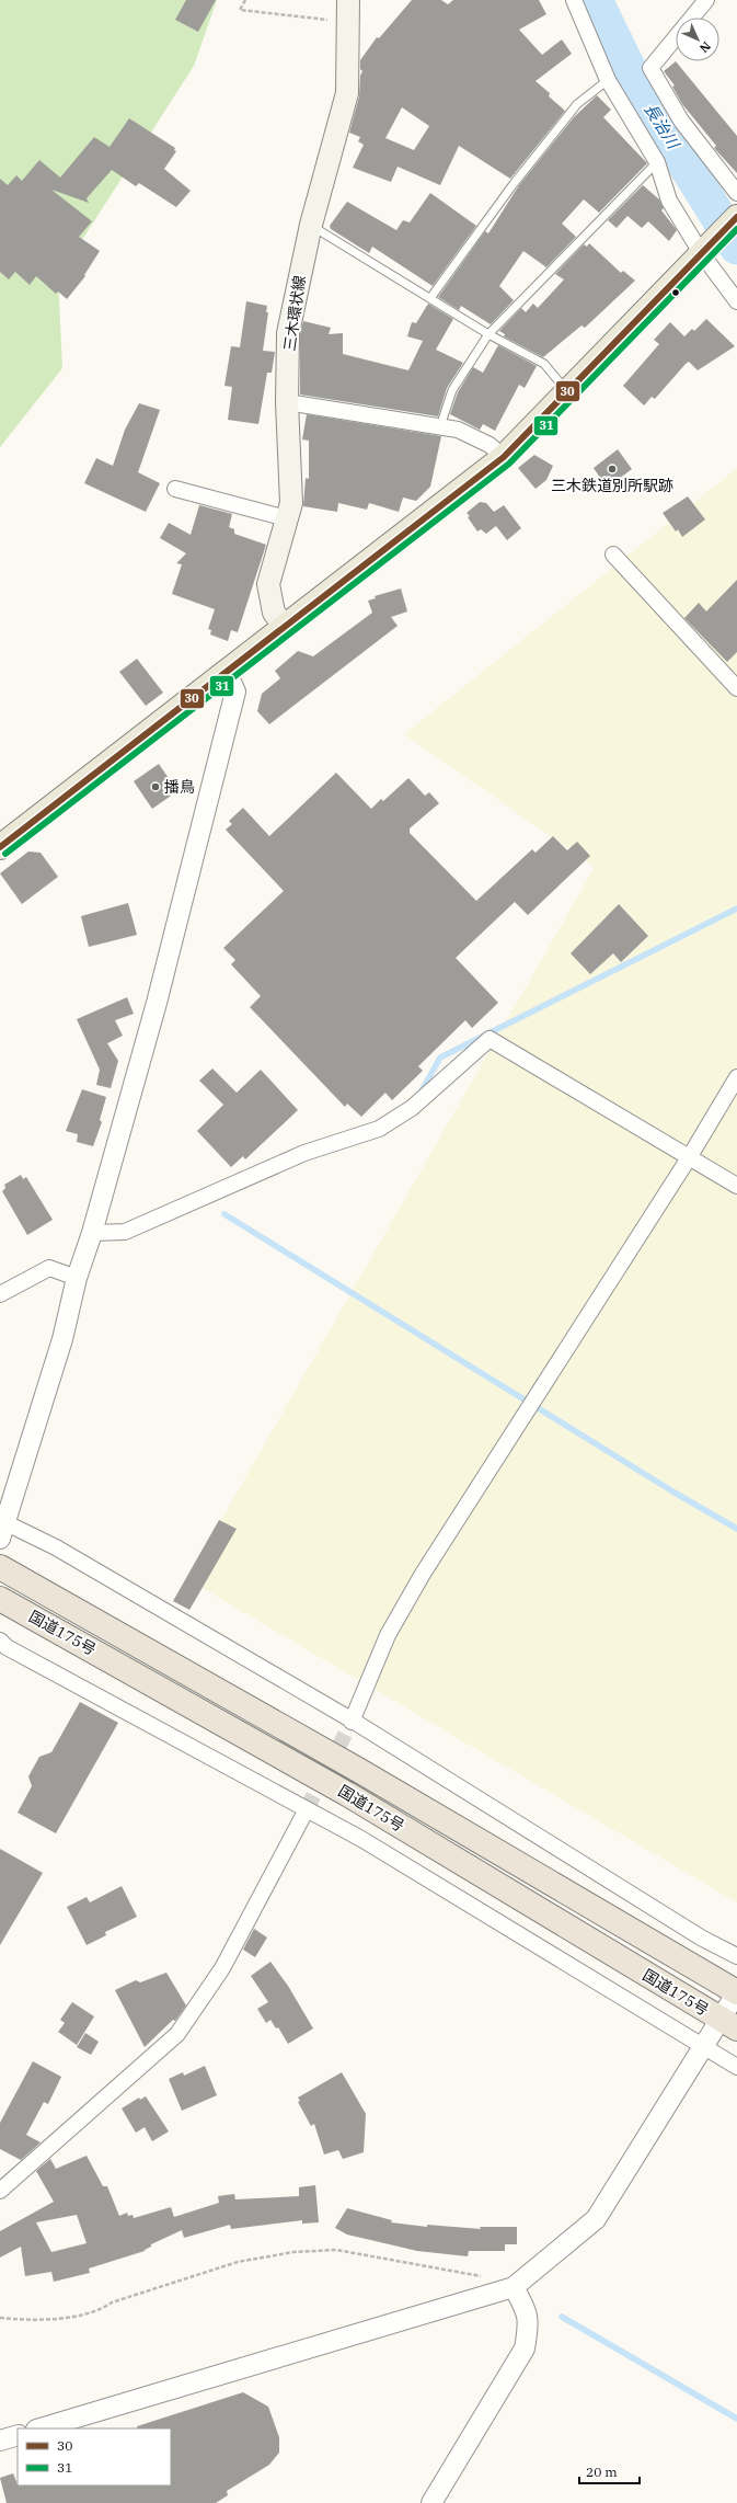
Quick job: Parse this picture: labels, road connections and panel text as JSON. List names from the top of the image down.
{
  "streets": {
    "highway": ["国道175号"],
    "main road": ["三木環状線"]
  },
  "water": ["長治川"],
  "places": ["三木鉄道別所駅跡", "播鳥"],
  "lines": ["transit line 30", "transit line 31"],
  "legend": ["30", "31"],
  "scale_bar": "20 m",
  "north": "bottom right"
}
